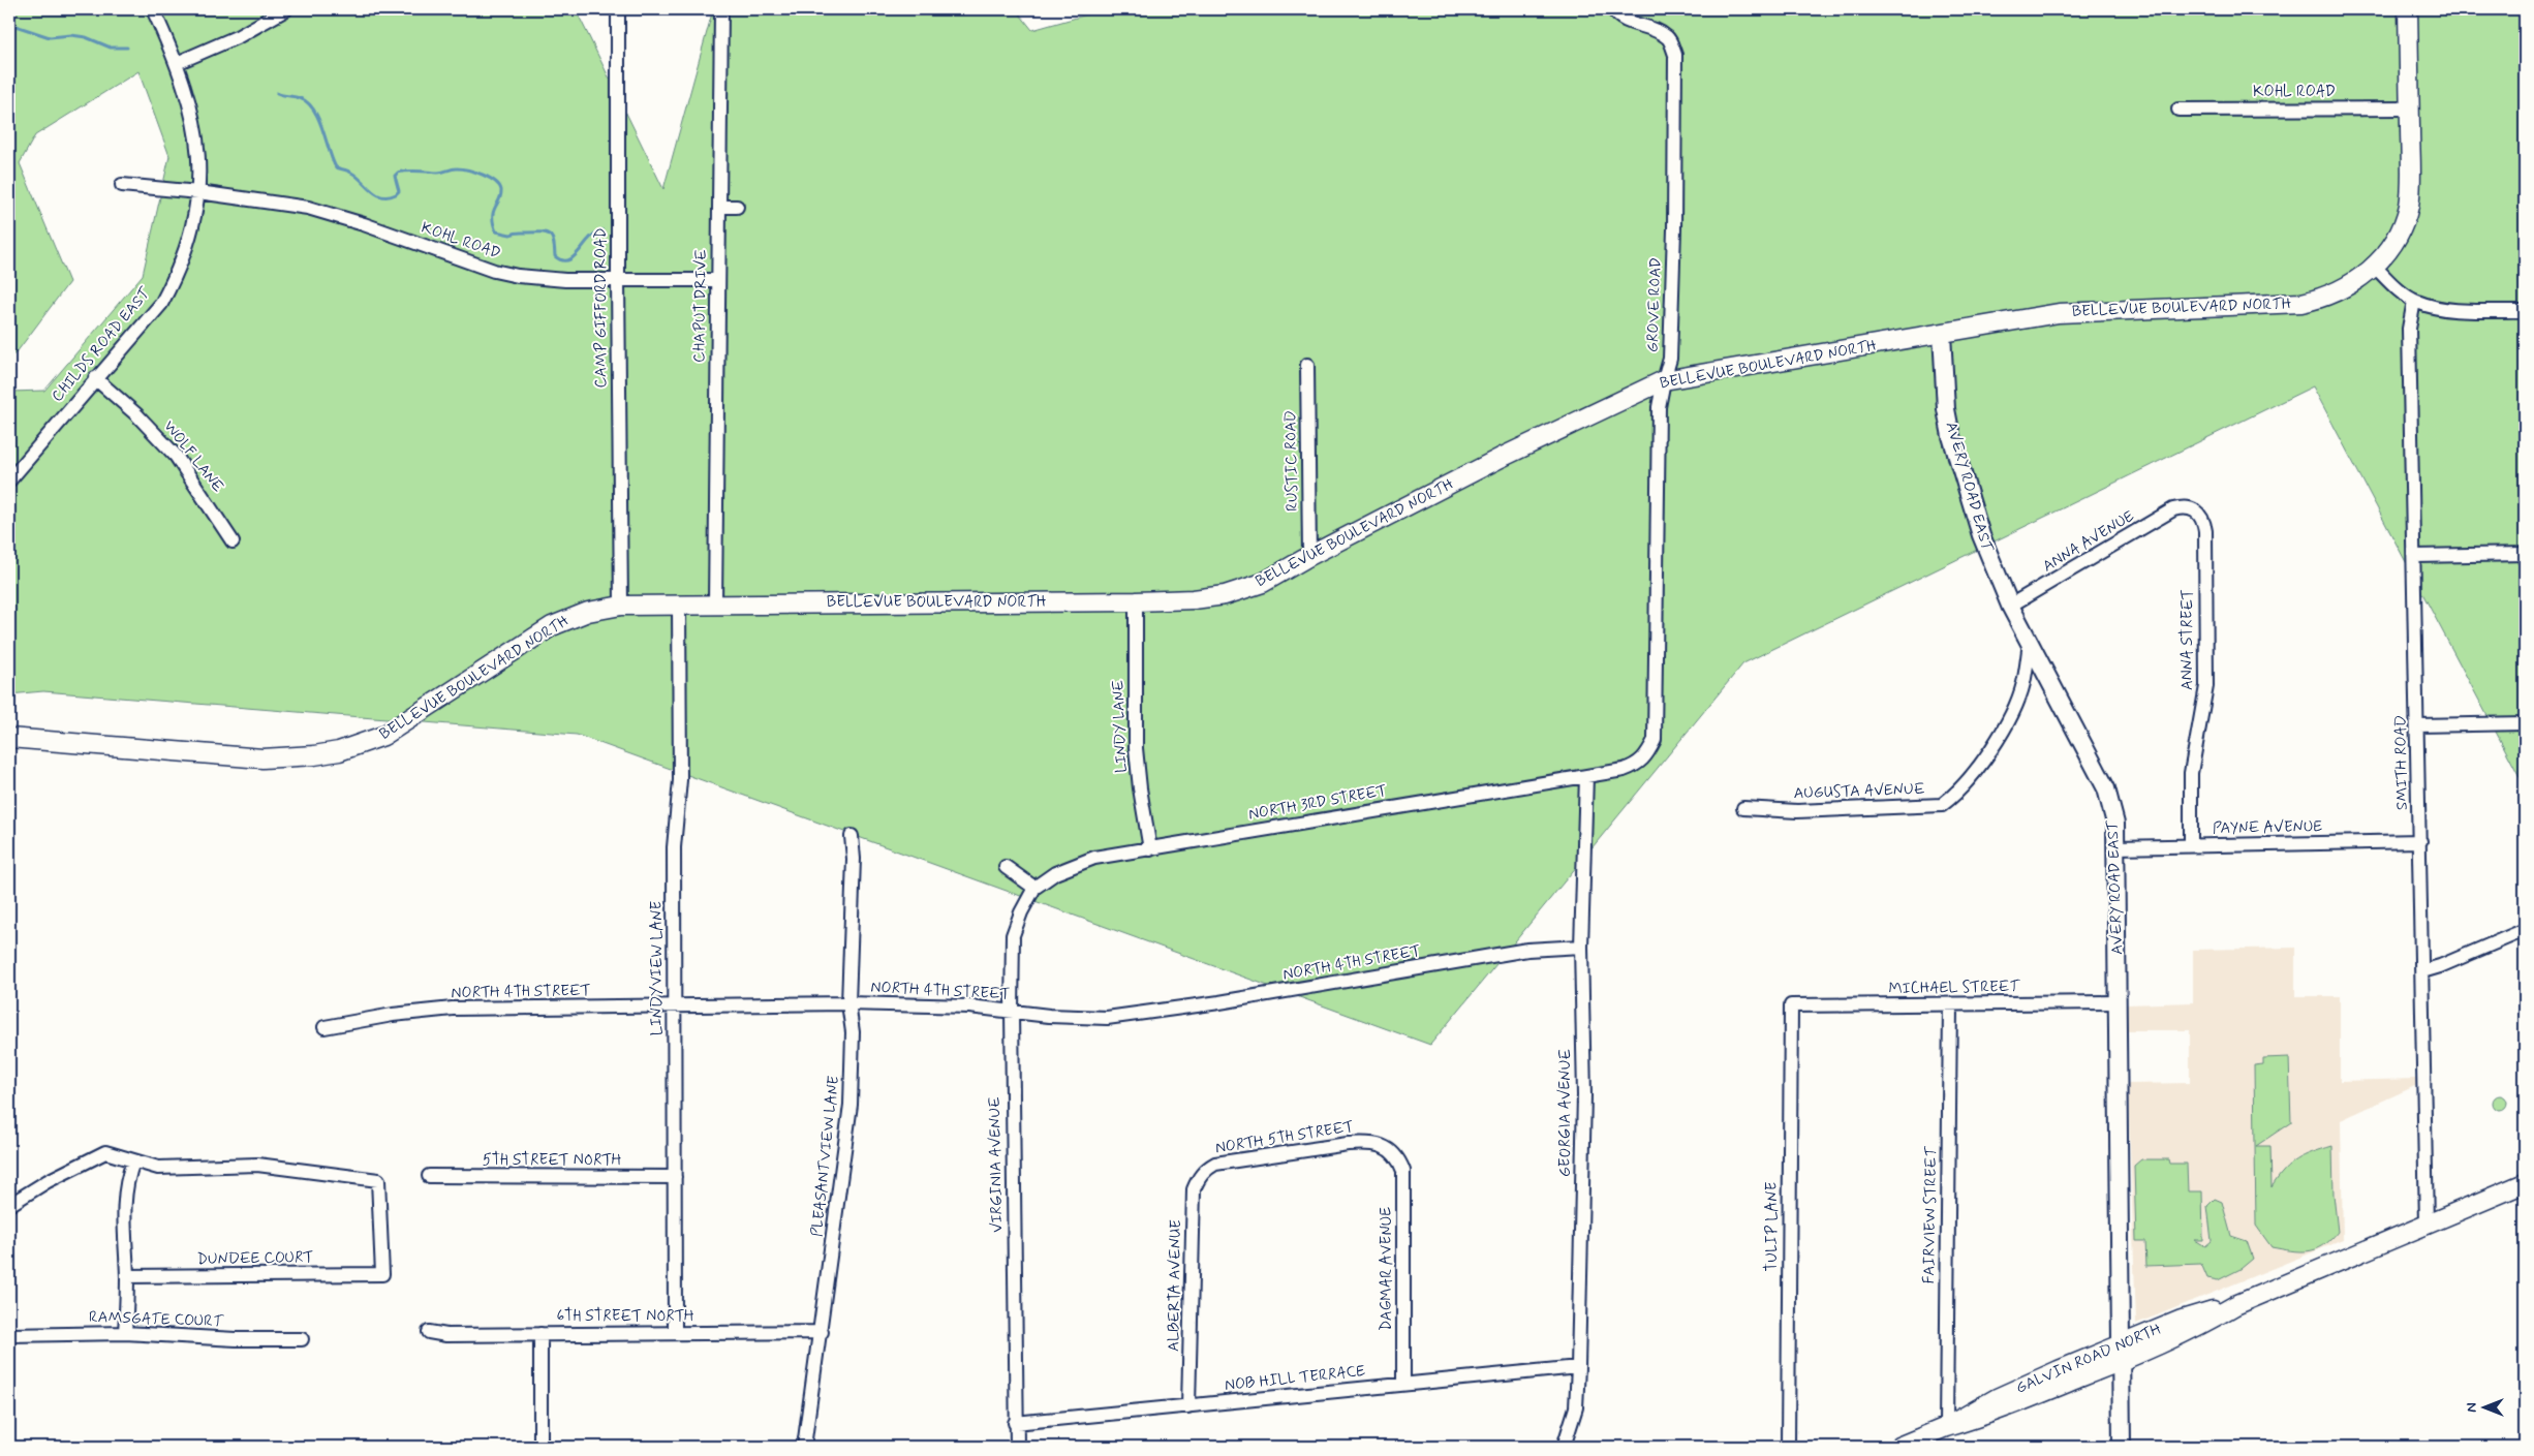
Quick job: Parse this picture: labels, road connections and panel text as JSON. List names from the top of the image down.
{
  "streets": {
    "main road": ["BELLEVUE BOULEVARD NORTH", "GALVIN ROAD NORTH"],
    "street": [
      "KOHL ROAD",
      "GROVE ROAD",
      "CHAPUT DRIVE",
      "CAMP GIFFORD ROAD",
      "CHILDS ROAD EAST",
      "WOLF LANE",
      "RUSTIC ROAD",
      "AVERY ROAD EAST",
      "ANNA AVENUE",
      "ANNA STREET",
      "LINDY LANE",
      "SMITH ROAD",
      "AUGUSTA AVENUE",
      "NORTH 3RD STREET",
      "PAYNE AVENUE",
      "NORTH 4TH STREET",
      "LINDYVIEW LANE",
      "MICHAEL STREET",
      "GEORGIA AVENUE",
      "NORTH 5TH STREET",
      "PLEASANTVIEW LANE",
      "5TH STREET NORTH",
      "VIRGINIA AVENUE",
      "FAIRVIEW STREET",
      "TULIP LANE",
      "DUNDEE COURT",
      "DAGMAR AVENUE",
      "ALBERTA AVENUE",
      "6TH STREET NORTH",
      "RAMSGATE COURT",
      "NOB HILL TERRACE"
    ]
  },
  "crossings": [
    ["KOHL ROAD", "CHAPUT DRIVE"],
    ["KOHL ROAD", "CAMP GIFFORD ROAD"],
    ["KOHL ROAD", "BELLEVUE BOULEVARD NORTH"],
    ["KOHL ROAD", "CHILDS ROAD EAST"],
    ["GROVE ROAD", "BELLEVUE BOULEVARD NORTH"],
    ["GROVE ROAD", "NORTH 3RD STREET"],
    ["CHAPUT DRIVE", "BELLEVUE BOULEVARD NORTH"],
    ["CAMP GIFFORD ROAD", "BELLEVUE BOULEVARD NORTH"],
    ["BELLEVUE BOULEVARD NORTH", "RUSTIC ROAD"],
    ["BELLEVUE BOULEVARD NORTH", "AVERY ROAD EAST"],
    ["BELLEVUE BOULEVARD NORTH", "LINDY LANE"],
    ["BELLEVUE BOULEVARD NORTH", "LINDYVIEW LANE"],
    ["CHILDS ROAD EAST", "WOLF LANE"],
    ["AVERY ROAD EAST", "ANNA AVENUE"],
    ["AVERY ROAD EAST", "AUGUSTA AVENUE"],
    ["AVERY ROAD EAST", "PAYNE AVENUE"],
    ["AVERY ROAD EAST", "MICHAEL STREET"],
    ["AVERY ROAD EAST", "GALVIN ROAD NORTH"],
    ["ANNA AVENUE", "ANNA STREET"],
    ["ANNA STREET", "PAYNE AVENUE"],
    ["LINDY LANE", "NORTH 3RD STREET"],
    ["SMITH ROAD", "PAYNE AVENUE"],
    ["SMITH ROAD", "GALVIN ROAD NORTH"],
    ["NORTH 3RD STREET", "GEORGIA AVENUE"],
    ["NORTH 3RD STREET", "VIRGINIA AVENUE"],
    ["NORTH 4TH STREET", "LINDYVIEW LANE"],
    ["NORTH 4TH STREET", "GEORGIA AVENUE"],
    ["NORTH 4TH STREET", "PLEASANTVIEW LANE"],
    ["NORTH 4TH STREET", "VIRGINIA AVENUE"],
    ["LINDYVIEW LANE", "5TH STREET NORTH"],
    ["LINDYVIEW LANE", "6TH STREET NORTH"],
    ["MICHAEL STREET", "FAIRVIEW STREET"],
    ["MICHAEL STREET", "TULIP LANE"],
    ["GEORGIA AVENUE", "NOB HILL TERRACE"],
    ["NORTH 5TH STREET", "DAGMAR AVENUE"],
    ["NORTH 5TH STREET", "ALBERTA AVENUE"],
    ["PLEASANTVIEW LANE", "6TH STREET NORTH"],
    ["VIRGINIA AVENUE", "NOB HILL TERRACE"],
    ["FAIRVIEW STREET", "GALVIN ROAD NORTH"],
    ["DAGMAR AVENUE", "NOB HILL TERRACE"],
    ["ALBERTA AVENUE", "NOB HILL TERRACE"]
  ],
  "north": "left"
}
